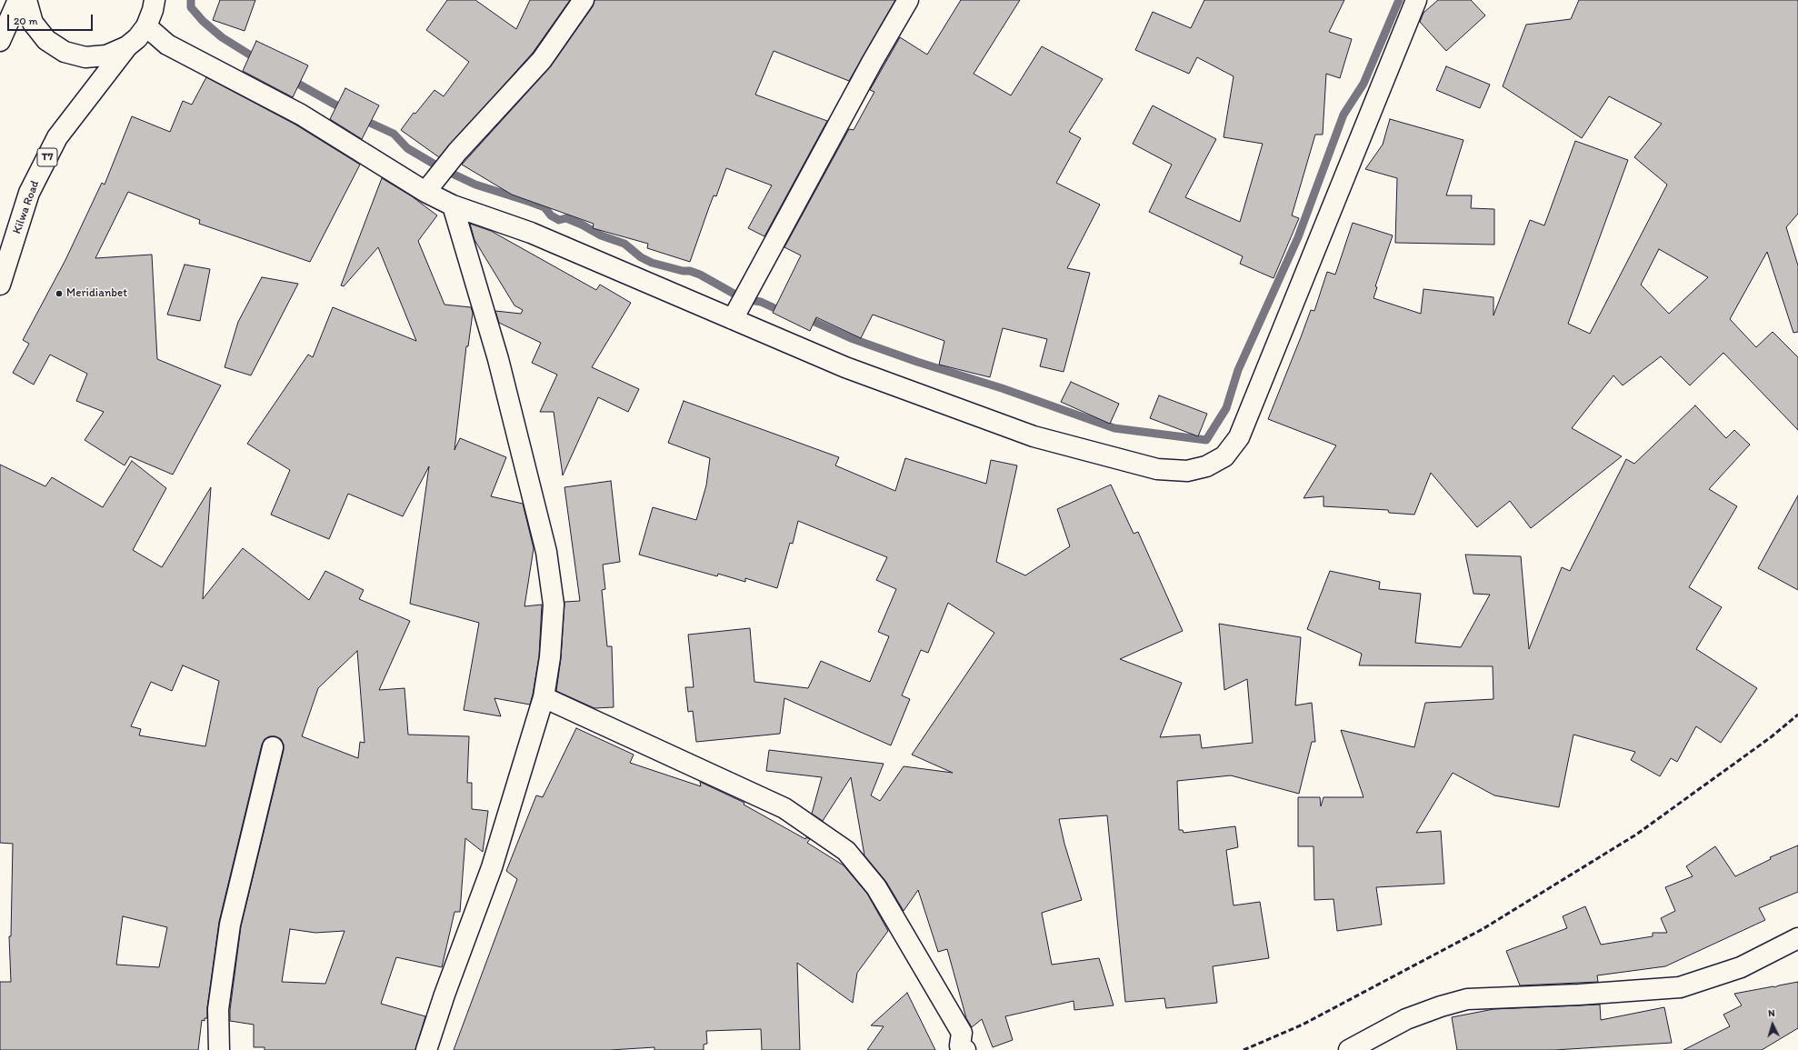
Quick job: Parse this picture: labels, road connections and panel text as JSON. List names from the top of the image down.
{
  "streets": {
    "main road": ["T7", "Kilwa Road"]
  },
  "crossings": [
    ["T7", "Kilwa Road"]
  ],
  "places": ["Meridianbet"],
  "scale_bar": "20 m",
  "north": "top"
}
